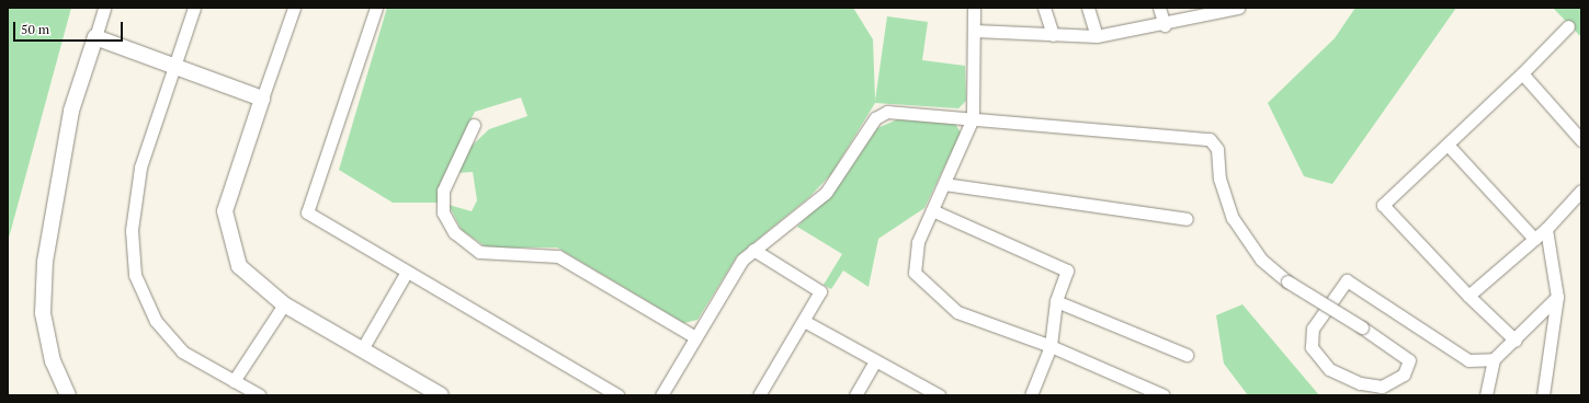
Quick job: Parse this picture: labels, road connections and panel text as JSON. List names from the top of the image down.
{
  "scale_bar": "50 m"
}
